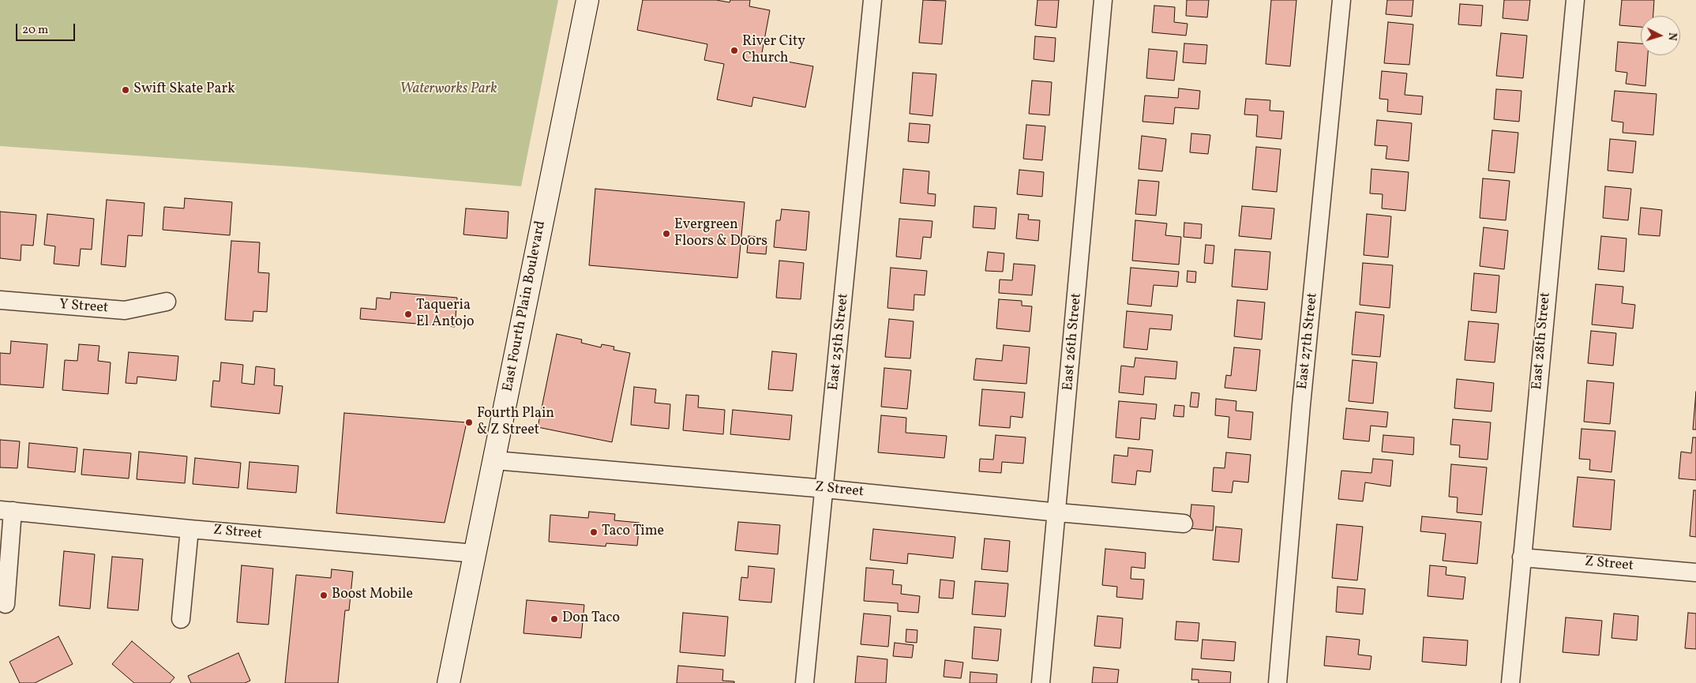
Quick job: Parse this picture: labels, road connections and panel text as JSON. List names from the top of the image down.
{
  "streets": {
    "main road": ["East Fourth Plain Boulevard"],
    "street": [
      "Y Street",
      "East 27th Street",
      "East 28th Street",
      "East 25th Street",
      "East 26th Street",
      "Z Street"
    ]
  },
  "crossings": [
    ["East Fourth Plain Boulevard", "Z Street"],
    ["East 28th Street", "Z Street"],
    ["East 25th Street", "Z Street"],
    ["East 26th Street", "Z Street"]
  ],
  "parks": ["Waterworks Park"],
  "places": [
    "River City Church",
    "Swift Skate Park",
    "Evergreen Floors & Doors",
    "Taqueria El Antojo",
    "Fourth Plain & Z Street",
    "Taco Time",
    "Boost Mobile",
    "Don Taco"
  ],
  "scale_bar": "20 m",
  "north": "right"
}
